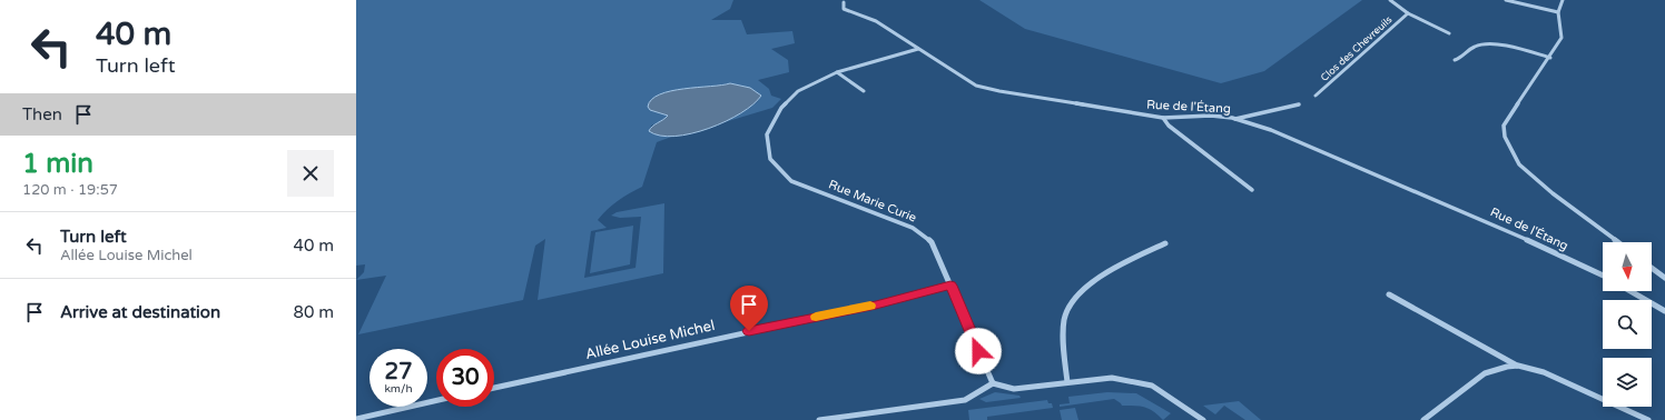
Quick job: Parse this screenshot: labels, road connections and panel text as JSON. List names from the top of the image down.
{
  "streets": {
    "street": [
      "Clos des Chevreuils",
      "Rue de l'Étang",
      "Rue Marie Curie",
      "Allée Louise Michel"
    ]
  },
  "crossings": [
    ["Rue de l'Étang", "Rue Marie Curie"],
    ["Rue Marie Curie", "Allée Louise Michel"]
  ],
  "north": "bottom",
  "page": {
    "turn": ["40 m", "Turn left"],
    "then": "Then",
    "heading": ["1 min", "120 m · 19:57"],
    "list": [
      {
        "name": "Turn left",
        "note": "Allée Louise Michel",
        "value": "40 m"
      },
      {
        "name": "Arrive at destination",
        "value": "80 m"
      }
    ],
    "speed": "27 km/h",
    "limit": "30"
  }
}
